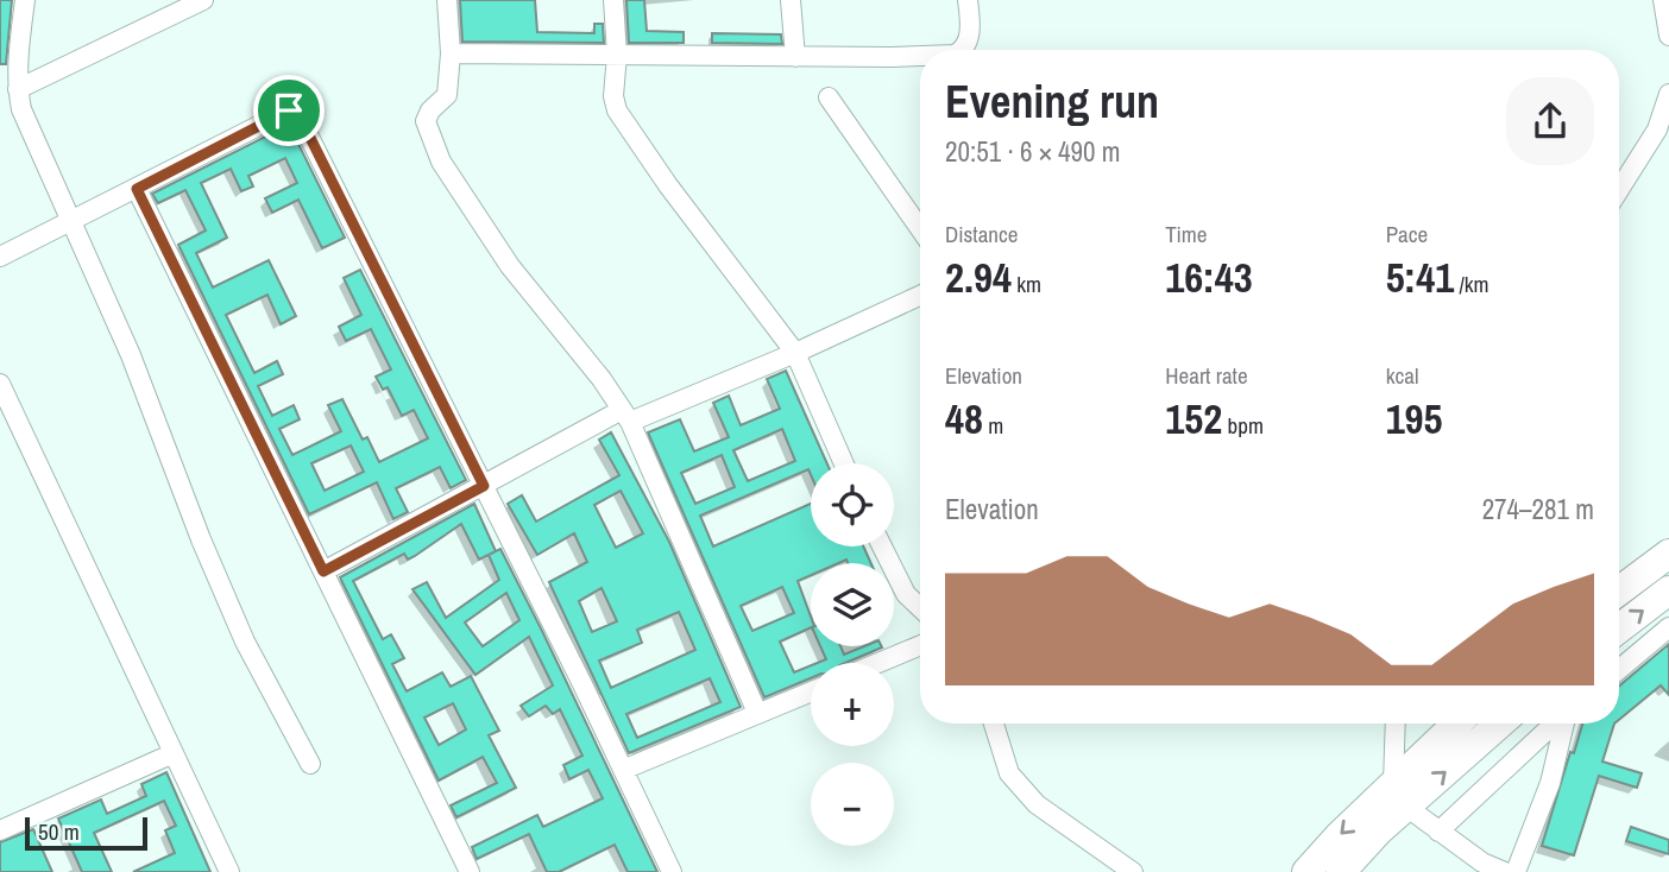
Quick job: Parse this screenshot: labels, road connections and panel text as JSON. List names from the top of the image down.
{
  "scale_bar": "50 m",
  "page": {
    "heading": ["Evening run", "20:51 · 6 × 490 m"],
    "stats": [
      ["Distance", "2.94 km"],
      ["Time", "16:43"],
      ["Pace", "5:41 /km"],
      ["Elevation", "48 m"],
      ["Heart rate", "152 bpm"],
      ["kcal", "195"]
    ],
    "map_buttons": ["+", "−"],
    "chart": ["Elevation", "274–281 m"],
    "scale": "50 m"
  }
}
